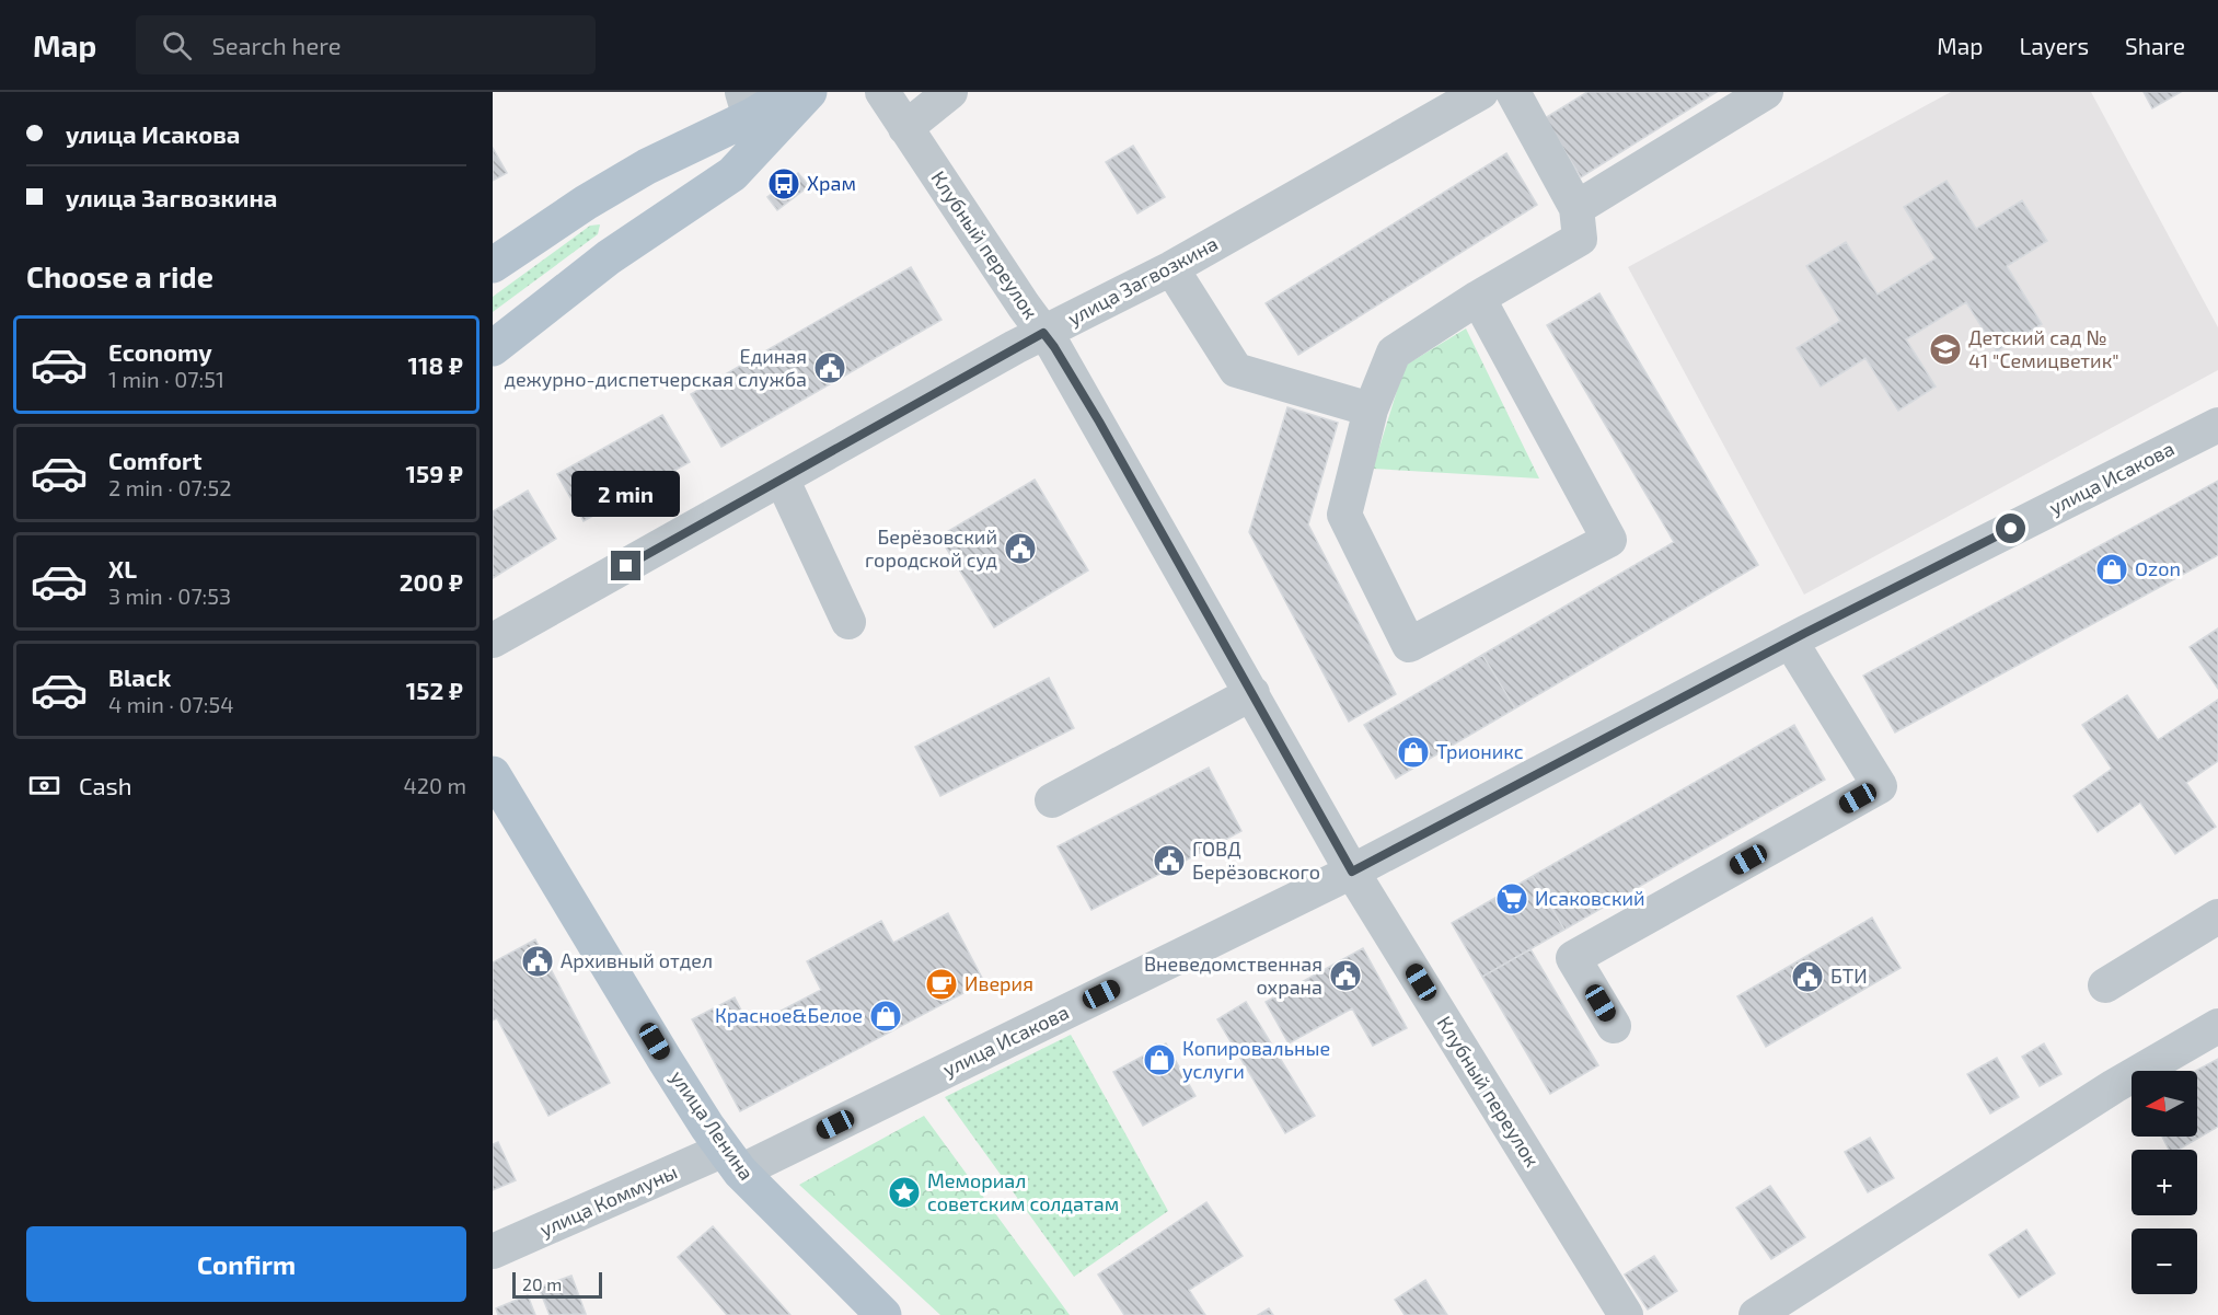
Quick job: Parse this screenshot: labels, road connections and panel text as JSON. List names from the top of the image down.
{
  "streets": {
    "main road": ["улица Ленина"],
    "street": [
      "Клубный переулок",
      "улица Загвозкина",
      "улица Исакова",
      "улица Коммуны"
    ]
  },
  "crossings": [
    ["Клубный переулок", "улица Загвозкина"],
    ["Клубный переулок", "улица Исакова"],
    ["улица Исакова", "улица Ленина"],
    ["улица Исакова", "улица Коммуны"],
    ["улица Ленина", "улица Коммуны"]
  ],
  "places": {
    "bus stop": ["Храм"],
    "school or university": ["Детский сад № 41 \"Семицветик\""],
    "public building": [
      "Единая дежурно-диспетчерская служба",
      "Берёзовский городской суд",
      "ГОВД Берёзовского",
      "Архивный отдел",
      "Вневедомственная охрана",
      "БТИ"
    ],
    "shop": [
      "Ozon",
      "Трионикс",
      "Красное&Белое",
      "Копировальные услуги"
    ],
    "supermarket": ["Исаковский"],
    "cafe": ["Иверия"],
    "place": ["Мемориал советским солдатам"]
  },
  "scale_bar": "20 m",
  "north": "left",
  "page": {
    "header": "Map",
    "search": "Search here",
    "nav": ["Map", "Layers", "Share"],
    "banner": ["улица Исакова", "улица Загвозкина"],
    "heading": "Choose a ride",
    "list": [
      {
        "name": "Economy",
        "note": "1 min · 07:51",
        "value": "118 ₽"
      },
      {
        "name": "Comfort",
        "note": "2 min · 07:52",
        "value": "159 ₽"
      },
      {
        "name": "XL",
        "note": "3 min · 07:53",
        "value": "200 ₽"
      },
      {
        "name": "Black",
        "note": "4 min · 07:54",
        "value": "152 ₽"
      }
    ],
    "bubble": "2 min",
    "pay": ["Cash", "420 m"],
    "map_buttons": ["+", "−"],
    "buttons": "Confirm",
    "scale": "20 m"
  }
}
